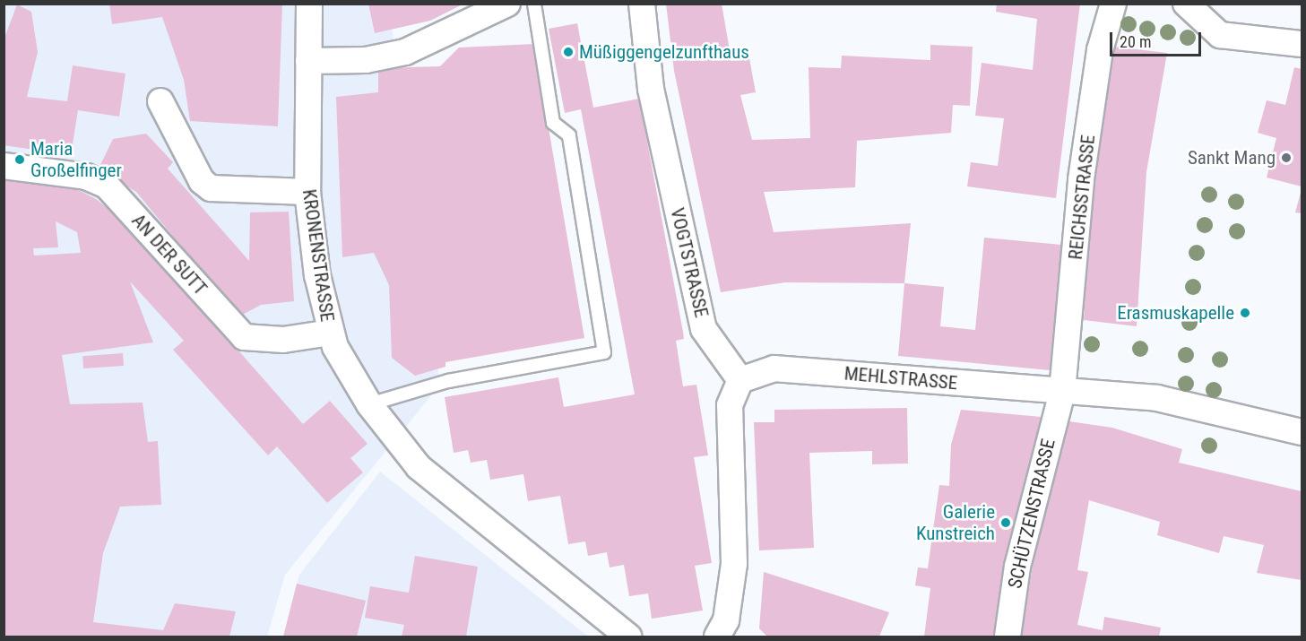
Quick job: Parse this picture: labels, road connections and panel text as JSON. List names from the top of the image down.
{
  "streets": {
    "street": [
      "REICHSSTRASSE",
      "AN DER SUTT",
      "KRONENSTRASSE",
      "VOGTSTRASSE",
      "MEHLSTRASSE",
      "SCHÜTZENSTRASSE"
    ]
  },
  "crossings": [
    ["REICHSSTRASSE", "MEHLSTRASSE"],
    ["REICHSSTRASSE", "SCHÜTZENSTRASSE"],
    ["AN DER SUTT", "KRONENSTRASSE"],
    ["VOGTSTRASSE", "MEHLSTRASSE"],
    ["MEHLSTRASSE", "SCHÜTZENSTRASSE"]
  ],
  "places": [
    "Müßiggengelzunfthaus",
    "Sankt Mang",
    "Maria Großelfinger",
    "Erasmuskapelle",
    "Galerie Kunstreich"
  ],
  "scale_bar": "20 m"
}
